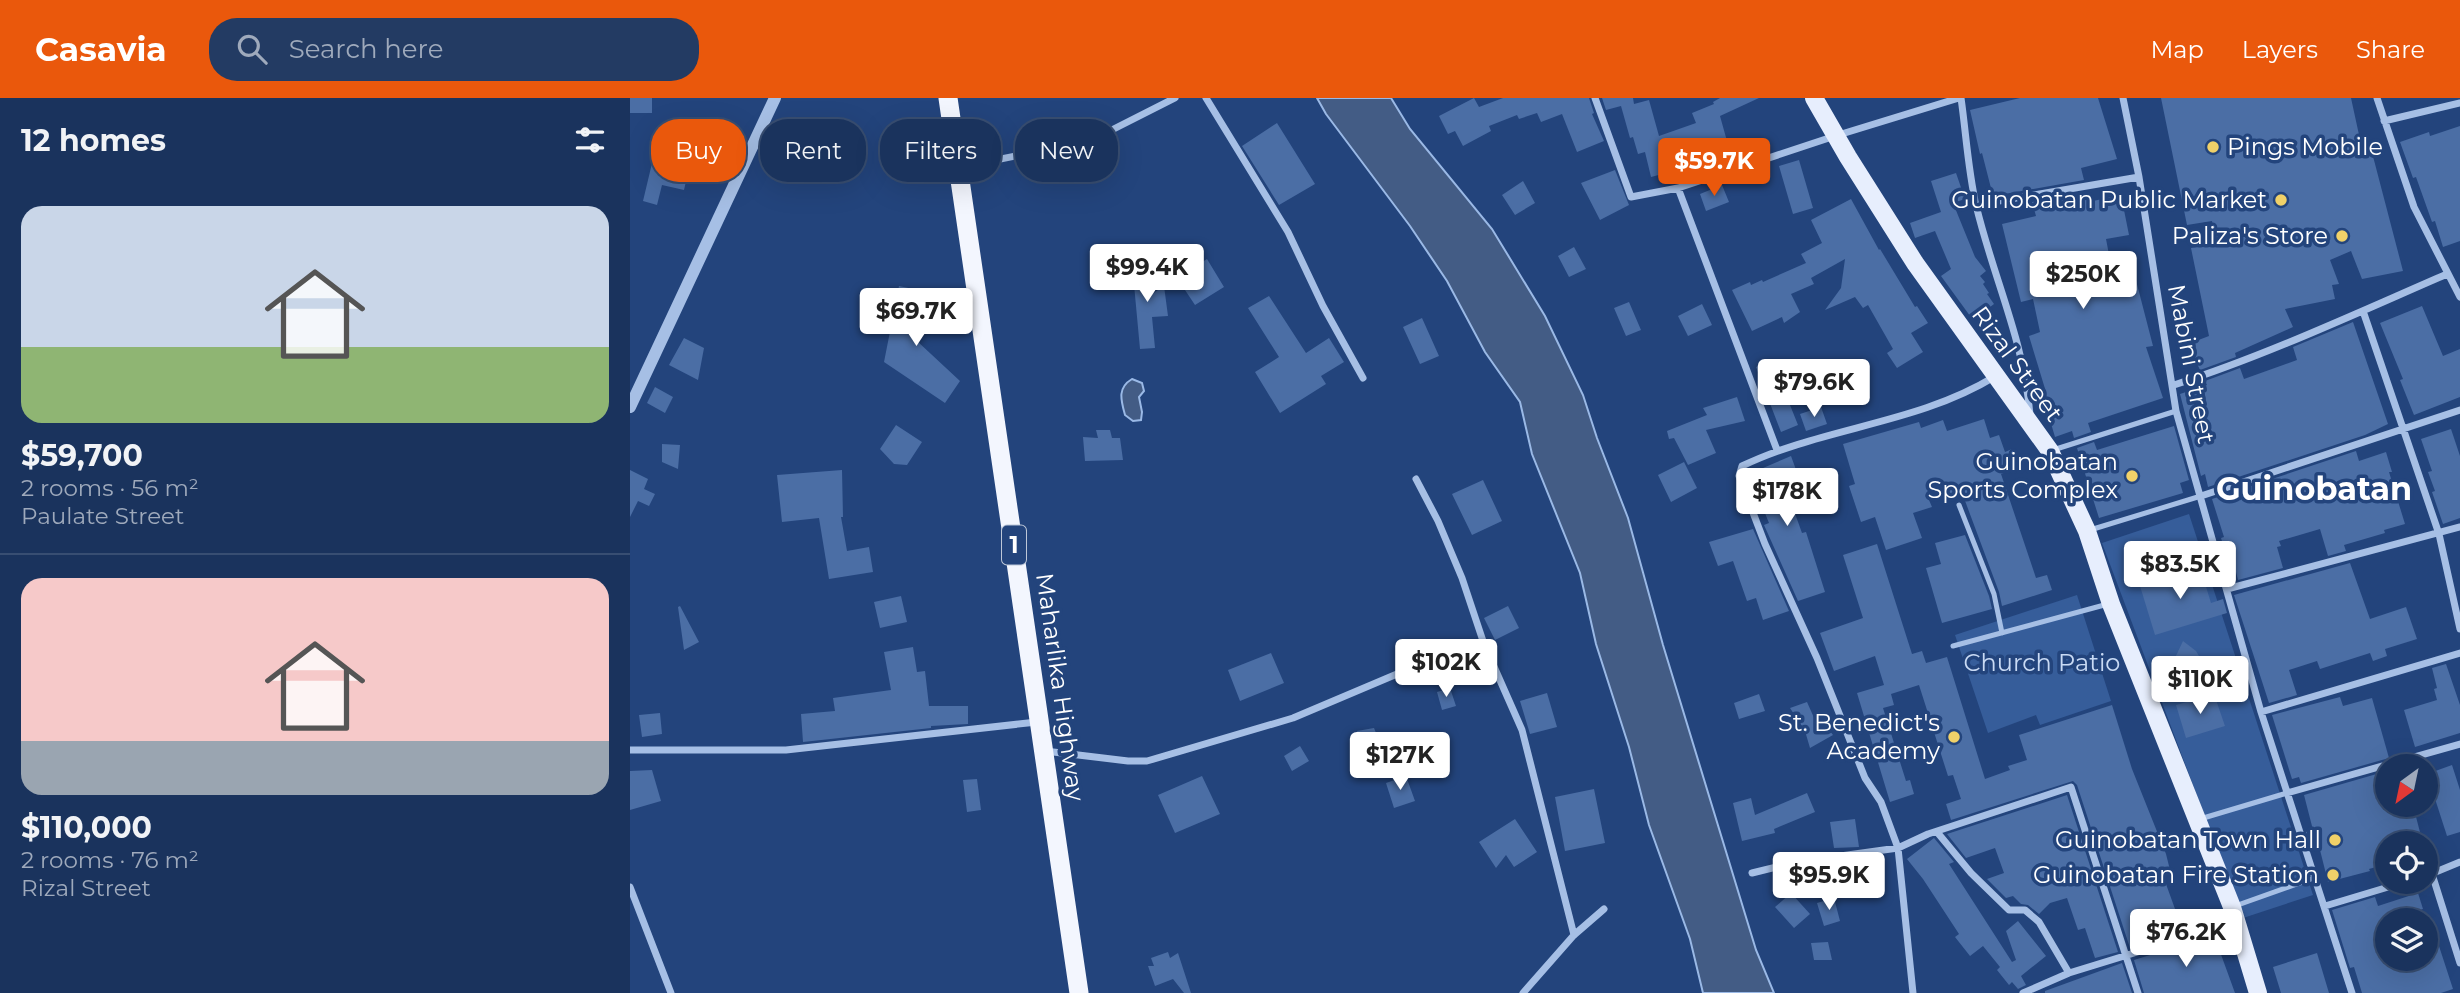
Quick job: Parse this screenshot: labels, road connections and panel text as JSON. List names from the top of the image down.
{
  "streets": {
    "highway": ["1", "Maharlika Highway"],
    "main road": ["Rizal Street"],
    "street": ["Mabini Street"]
  },
  "districts": ["Guinobatan"],
  "parks": ["Church Patio"],
  "places": [
    "Pings Mobile",
    "Guinobatan Public Market",
    "Paliza's Store",
    "Guinobatan Sports Complex",
    "St. Benedict's Academy",
    "Guinobatan Town Hall",
    "Guinobatan Fire Station"
  ],
  "north": "bottom left",
  "page": {
    "header": "Casavia",
    "search": "Search here",
    "nav": ["Map", "Layers", "Share"],
    "heading": "12 homes",
    "chip": [
      "Buy",
      "Rent",
      "Filters",
      "New"
    ],
    "price": [
      "$59.7K",
      "$99.4K",
      "$250K",
      "$69.7K",
      "$79.6K",
      "$178K",
      "$83.5K",
      "$102K",
      "$110K",
      "$127K",
      "$95.9K",
      "$76.2K"
    ],
    "list": [
      {
        "name": "$59,700",
        "note": "2 rooms · 56 m² · Paulate Street"
      },
      {
        "name": "$110,000",
        "note": "2 rooms · 76 m² · Rizal Street"
      }
    ]
  }
}
